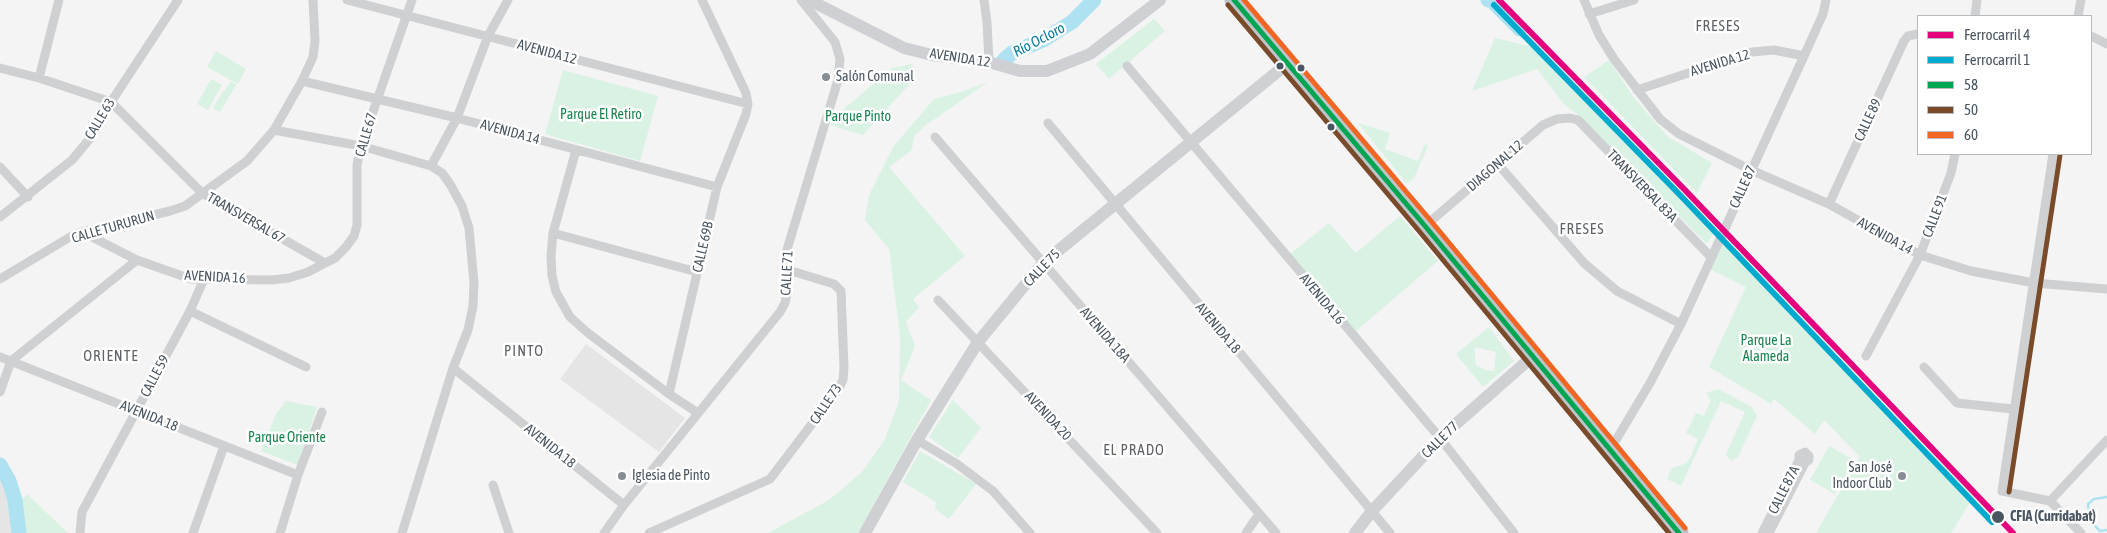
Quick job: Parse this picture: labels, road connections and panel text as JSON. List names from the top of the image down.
{
  "streets": {
    "street": [
      "AVENIDA 12",
      "CALLE 63",
      "CALLE 89",
      "AVENIDA 14",
      "CALLE 67",
      "DIAGONAL 12",
      "TRANSVERSAL 83A",
      "CALLE 87",
      "CALLE 91",
      "TRANSVERSAL 67",
      "CALLE TURURUN",
      "CALLE 69B",
      "CALLE 75",
      "CALLE 71",
      "AVENIDA 16",
      "AVENIDA 18",
      "AVENIDA 18A",
      "CALLE 59",
      "CALLE 73",
      "AVENIDA 20",
      "CALLE 77",
      "CALLE 87A"
    ]
  },
  "crossings": [
    ["AVENIDA 12", "AVENIDA 14"],
    ["AVENIDA 12", "CALLE 67"],
    ["AVENIDA 12", "CALLE 87"],
    ["AVENIDA 12", "CALLE 69B"],
    ["CALLE 63", "TRANSVERSAL 67"],
    ["CALLE 89", "AVENIDA 14"],
    ["AVENIDA 14", "CALLE 67"],
    ["AVENIDA 14", "CALLE 87"],
    ["AVENIDA 14", "CALLE 91"],
    ["AVENIDA 14", "CALLE TURURUN"],
    ["AVENIDA 14", "CALLE 69B"],
    ["CALLE 67", "TRANSVERSAL 67"],
    ["CALLE 67", "AVENIDA 16"],
    ["DIAGONAL 12", "TRANSVERSAL 83A"],
    ["TRANSVERSAL 83A", "CALLE 87"],
    ["TRANSVERSAL 67", "CALLE TURURUN"],
    ["TRANSVERSAL 67", "AVENIDA 16"],
    ["CALLE TURURUN", "AVENIDA 16"],
    ["CALLE 75", "AVENIDA 16"],
    ["CALLE 75", "AVENIDA 18"],
    ["CALLE 75", "AVENIDA 18A"],
    ["CALLE 75", "AVENIDA 20"],
    ["CALLE 71", "AVENIDA 18"],
    ["CALLE 71", "CALLE 73"],
    ["AVENIDA 16", "CALLE 59"],
    ["AVENIDA 16", "CALLE 77"],
    ["AVENIDA 18", "CALLE 59"],
    ["AVENIDA 18", "CALLE 77"]
  ],
  "districts": [
    "FRESES",
    "FRESES",
    "PINTO",
    "ORIENTE",
    "EL PRADO"
  ],
  "water": ["Río Ocloro"],
  "parks": [
    "Parque El Retiro",
    "Parque Pinto",
    "Parque La Alameda",
    "Parque Oriente"
  ],
  "places": [
    "Salón Comunal",
    "Iglesia de Pinto",
    "San José Indoor Club",
    "CFIA (Curridabat)"
  ],
  "lines": [
    "rail line 4",
    "transit line 58",
    "transit line 60",
    "rail line 1",
    "transit line 50"
  ],
  "legend": [
    "Ferrocarril 4",
    "Ferrocarril 1",
    "58",
    "50",
    "60"
  ]
}
